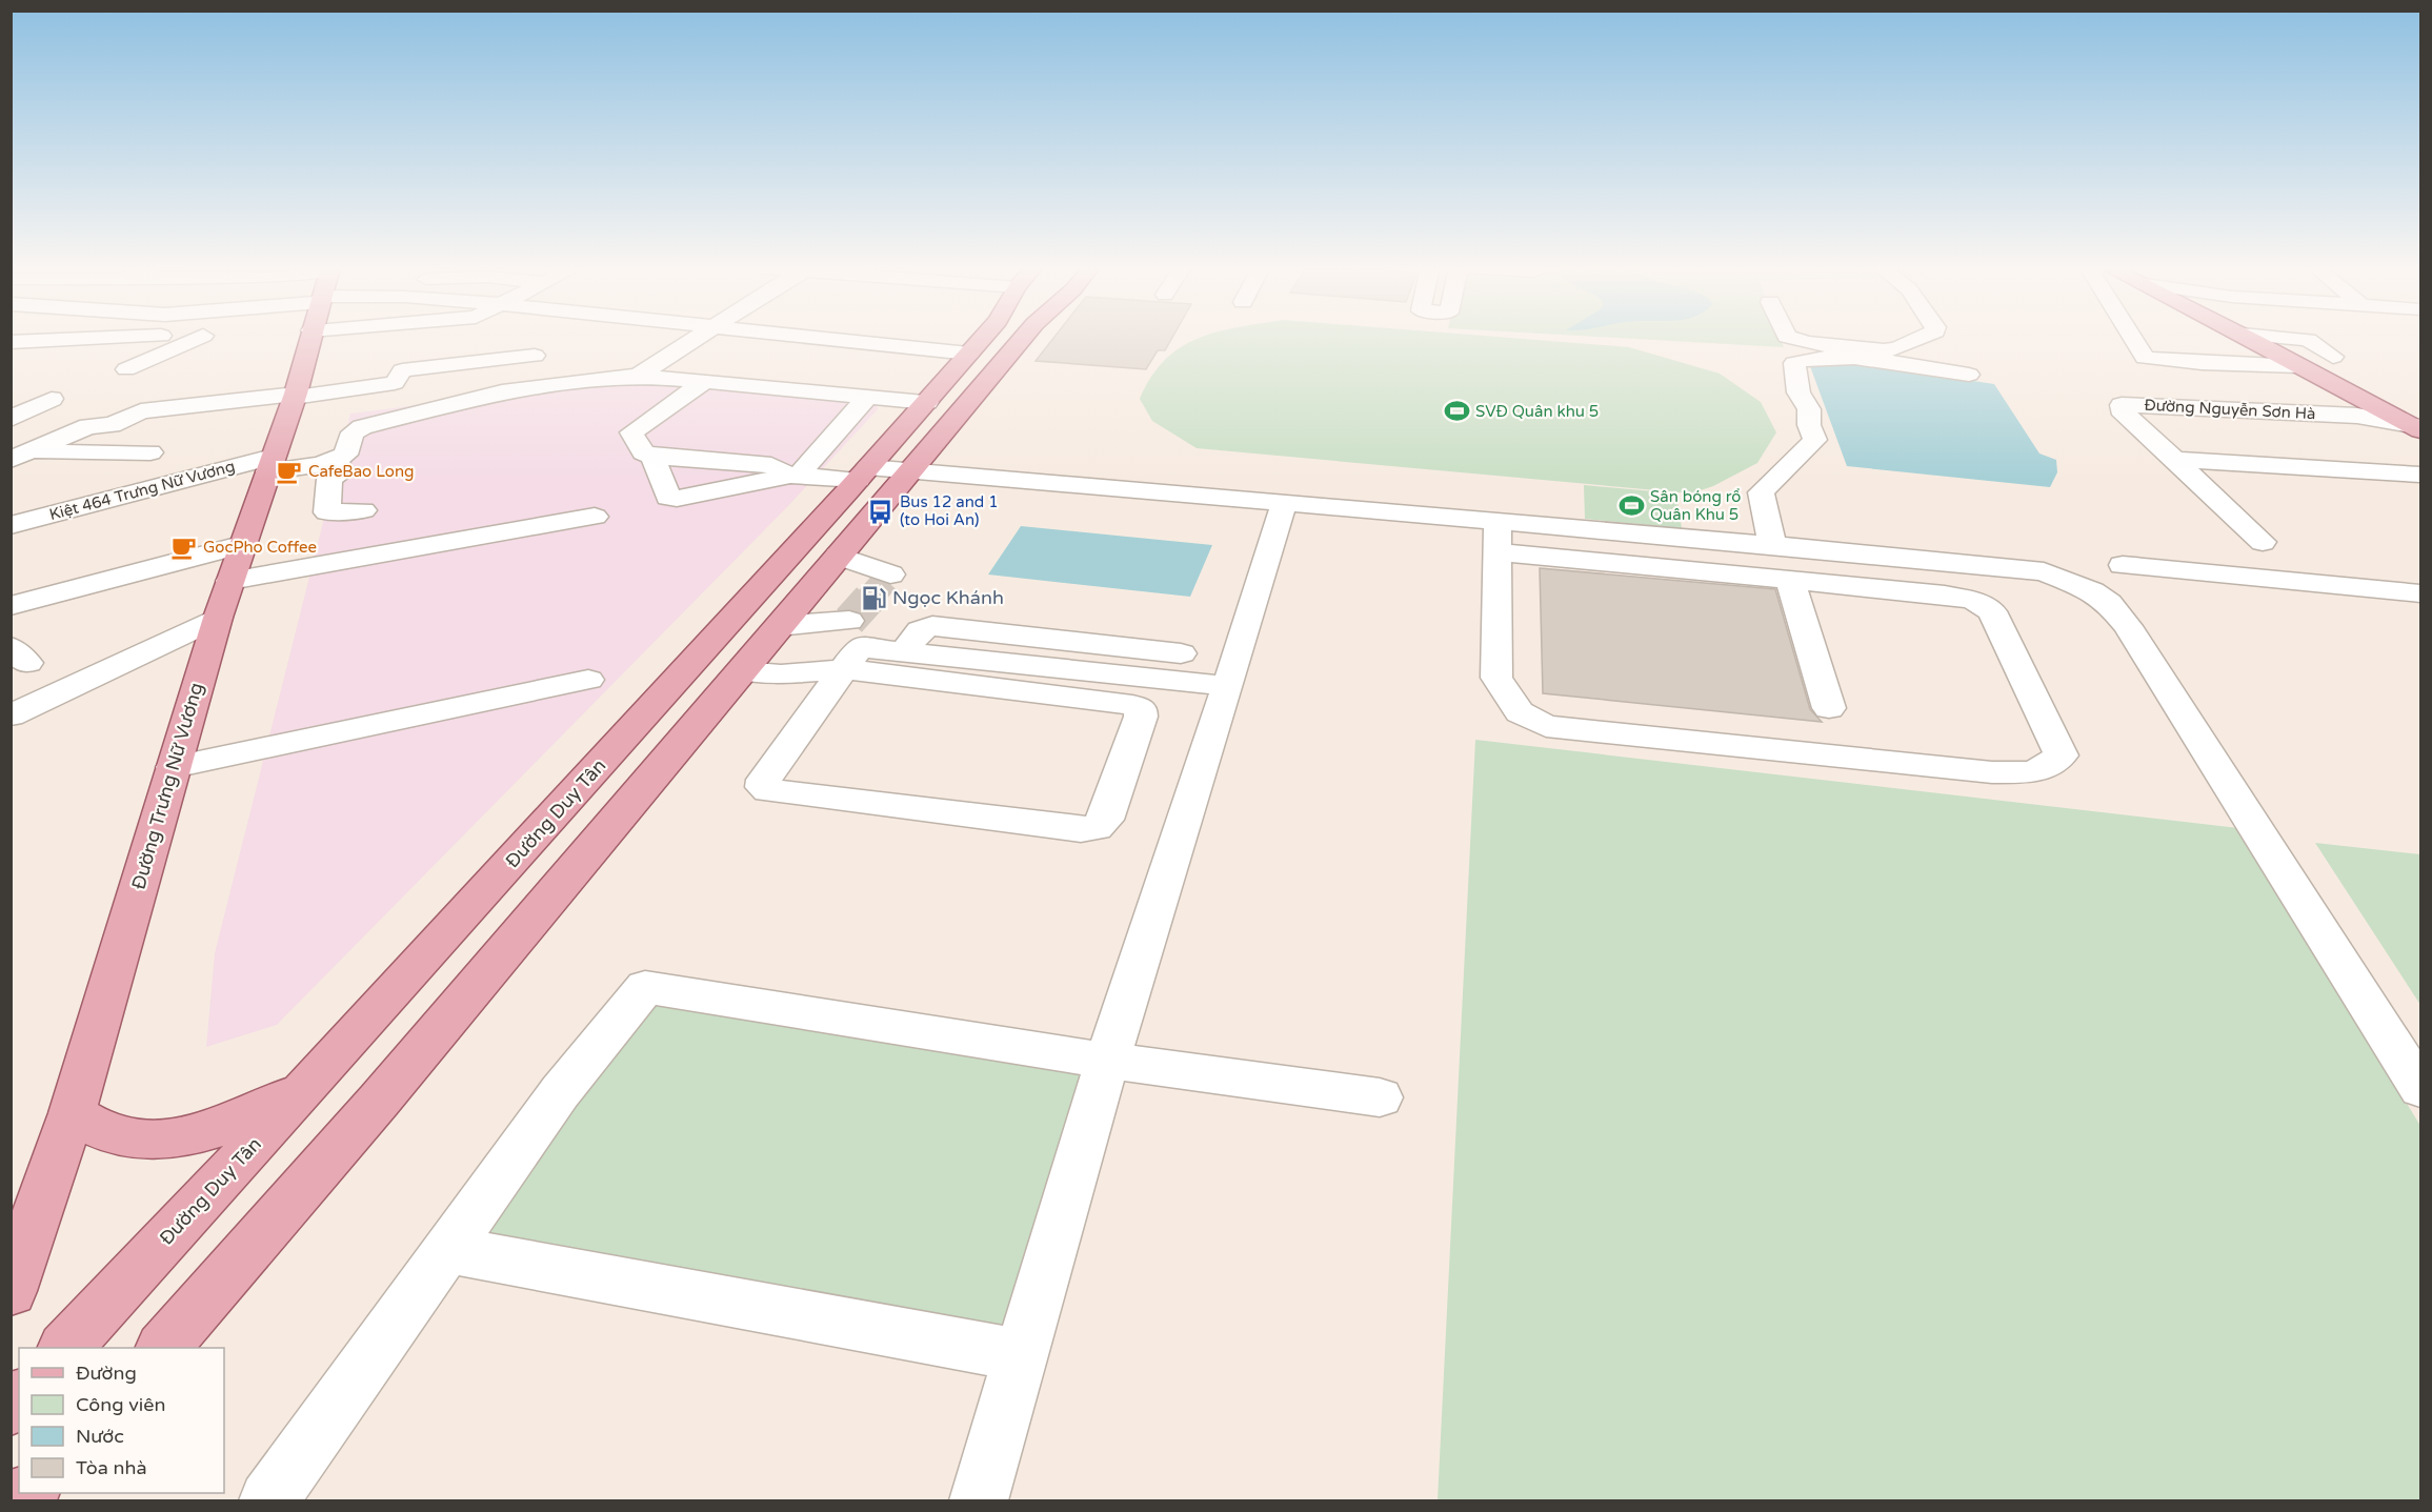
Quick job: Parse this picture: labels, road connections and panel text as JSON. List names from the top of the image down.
{
  "streets": {
    "main road": ["Đường Trưng Nữ Vương", "Đường Duy Tân"],
    "street": ["Đường Nguyễn Sơn Hà", "Kiệt 464 Trưng Nữ Vương"]
  },
  "crossings": [
    ["Kiệt 464 Trưng Nữ Vương", "Đường Trưng Nữ Vương"]
  ],
  "places": {
    "sports": ["SVĐ Quân khu 5", "Sân bóng rổ Quân Khu 5"],
    "cafe": ["CafeBao Long", "GocPho Coffee"],
    "bus stop": ["Bus 12 and 1 (to Hoi An)"],
    "fuel station": ["Ngọc Khánh"]
  },
  "legend": [
    "Đường",
    "Công viên",
    "Nước",
    "Tòa nhà"
  ]
}
